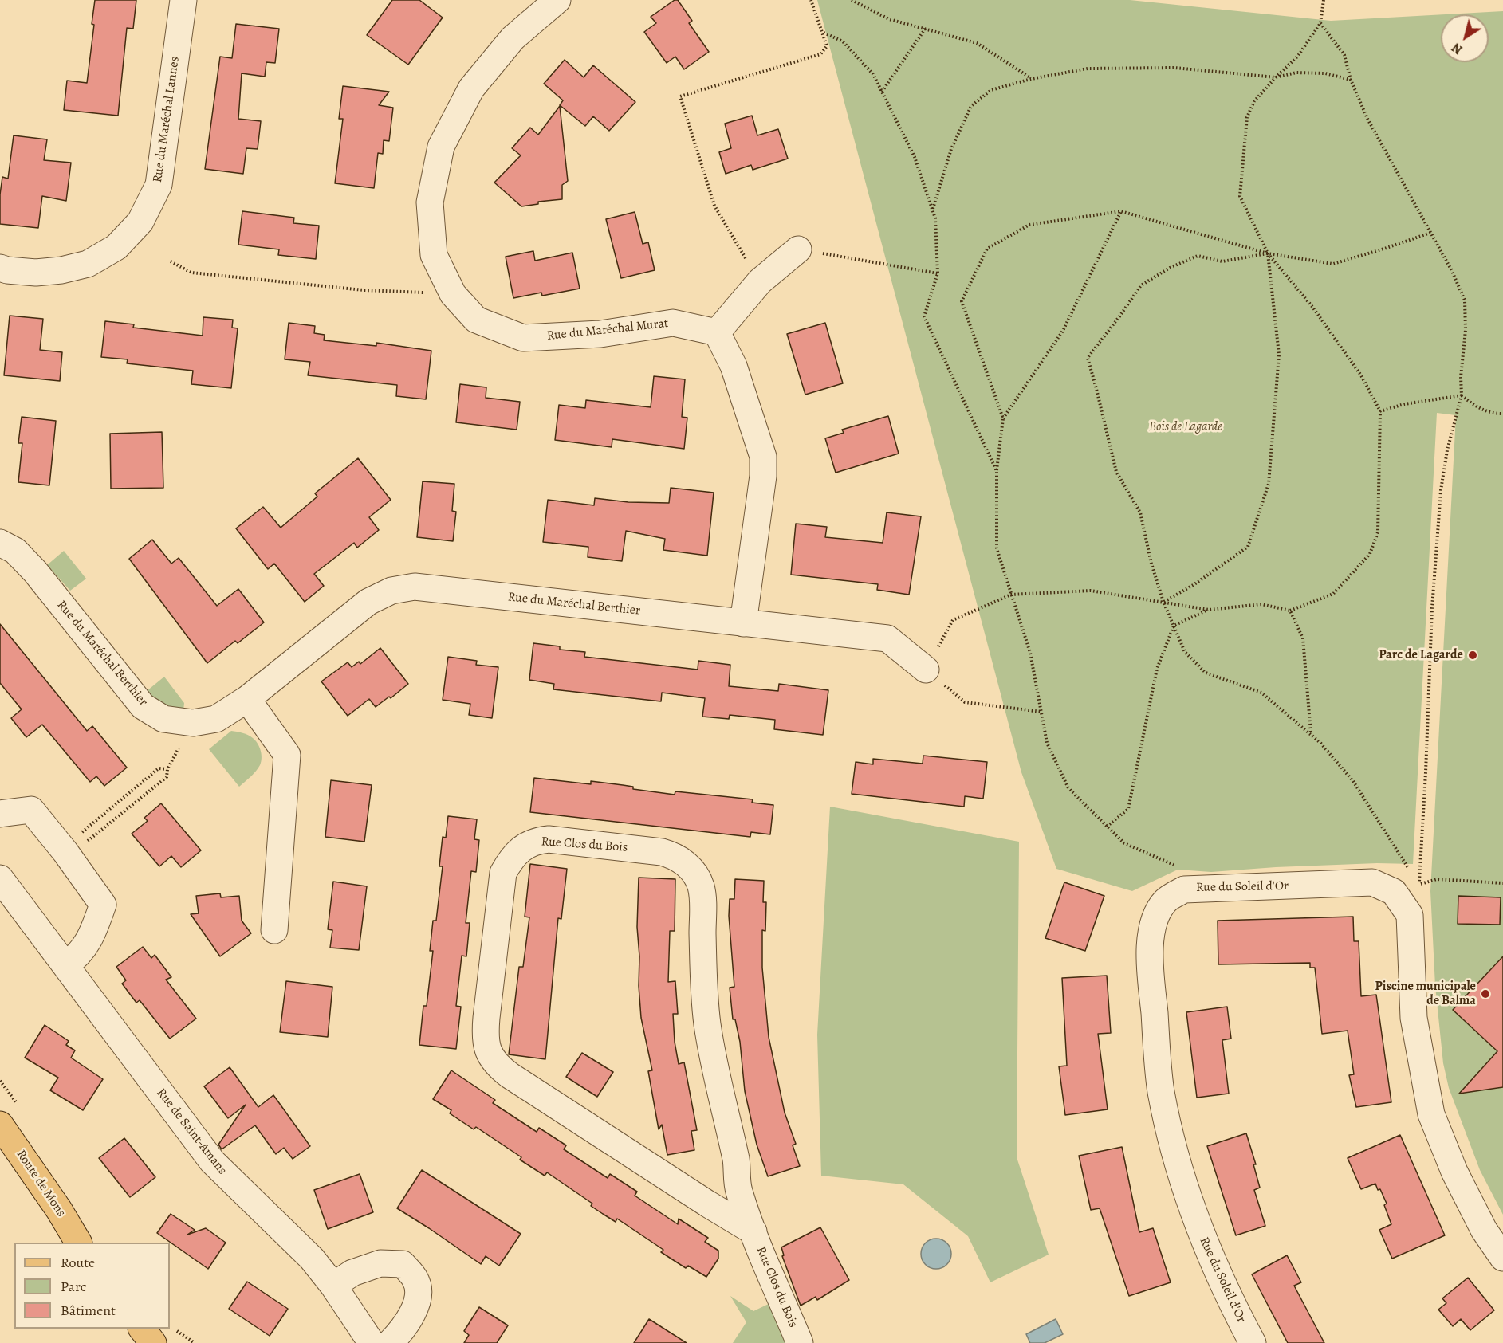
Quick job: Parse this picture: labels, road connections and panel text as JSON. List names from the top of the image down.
{
  "streets": {
    "main road": ["Route de Mons"],
    "street": [
      "Rue du Maréchal Lannes",
      "Rue du Maréchal Murat",
      "Rue du Maréchal Berthier",
      "Rue Clos du Bois",
      "Rue du Soleil d'Or",
      "Rue de Saint-Amans"
    ]
  },
  "parks": ["Bois de Lagarde"],
  "places": ["Parc de Lagarde", "Piscine municipale de Balma"],
  "legend": ["Route", "Parc", "Bâtiment"],
  "north": "bottom left"
}
